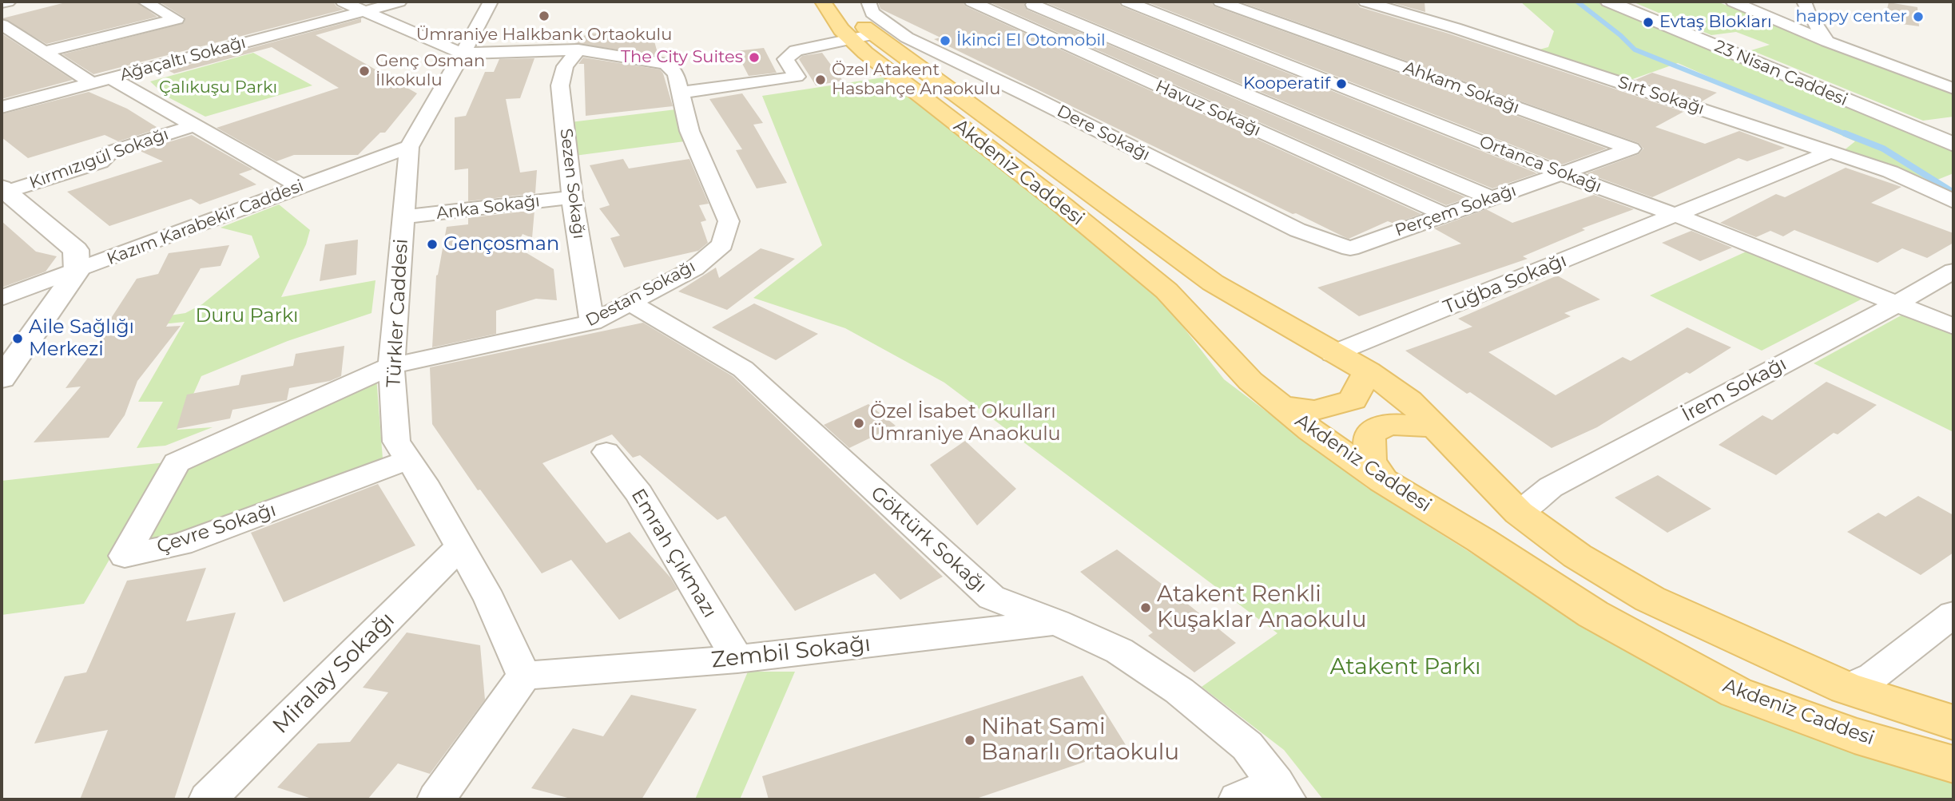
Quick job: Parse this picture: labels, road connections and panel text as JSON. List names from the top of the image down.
{
  "streets": {
    "main road": ["Akdeniz Caddesi"],
    "street": [
      "Ağaçaltı Sokağı",
      "23 Nisan Caddesi",
      "Ahkam Sokağı",
      "Sırt Sokağı",
      "Havuz Sokağı",
      "Dere Sokağı",
      "Kırmızıgül Sokağı",
      "Ortanca Sokağı",
      "Sezen Sokağı",
      "Anka Sokağı",
      "Perçem Sokağı",
      "Kazım Karabekir Caddesi",
      "Tuğba Sokağı",
      "Destan Sokağı",
      "Türkler Caddesi",
      "İrem Sokağı",
      "Çevre Sokağı",
      "Göktürk Sokağı",
      "Emrah Çıkmazı",
      "Zembil Sokağı",
      "Miralay Sokağı"
    ]
  },
  "crossings": [
    ["Ahkam Sokağı", "Ortanca Sokağı"],
    ["Ahkam Sokağı", "Perçem Sokağı"],
    ["Sırt Sokağı", "Tuğba Sokağı"],
    ["Havuz Sokağı", "Perçem Sokağı"],
    ["Dere Sokağı", "Perçem Sokağı"],
    ["Ortanca Sokağı", "Perçem Sokağı"],
    ["Ortanca Sokağı", "Tuğba Sokağı"],
    ["Ortanca Sokağı", "İrem Sokağı"],
    ["Akdeniz Caddesi", "Tuğba Sokağı"],
    ["Akdeniz Caddesi", "İrem Sokağı"],
    ["Sezen Sokağı", "Anka Sokağı"],
    ["Sezen Sokağı", "Destan Sokağı"],
    ["Anka Sokağı", "Türkler Caddesi"],
    ["Kazım Karabekir Caddesi", "Türkler Caddesi"],
    ["Destan Sokağı", "Türkler Caddesi"],
    ["Destan Sokağı", "Çevre Sokağı"],
    ["Destan Sokağı", "Göktürk Sokağı"],
    ["Türkler Caddesi", "Çevre Sokağı"],
    ["Türkler Caddesi", "Zembil Sokağı"],
    ["Türkler Caddesi", "Miralay Sokağı"],
    ["Göktürk Sokağı", "Zembil Sokağı"],
    ["Emrah Çıkmazı", "Zembil Sokağı"]
  ],
  "parks": ["Çalıkuşu Parkı", "Duru Parkı", "Atakent Parkı"],
  "places": [
    "Ümraniye Halkbank Ortaokulu",
    "happy center",
    "Evtaş Blokları",
    "İkinci El Otomobil",
    "The City Suites",
    "Genç Osman İlkokulu",
    "Özel Atakent Hasbahçe Anaokulu",
    "Kooperatif",
    "Gençosman",
    "Aile Sağlığı Merkezi",
    "Özel İsabet Okulları Ümraniye Anaokulu",
    "Atakent Renkli Kuşaklar Anaokulu",
    "Nihat Sami Banarlı Ortaokulu"
  ]
}
